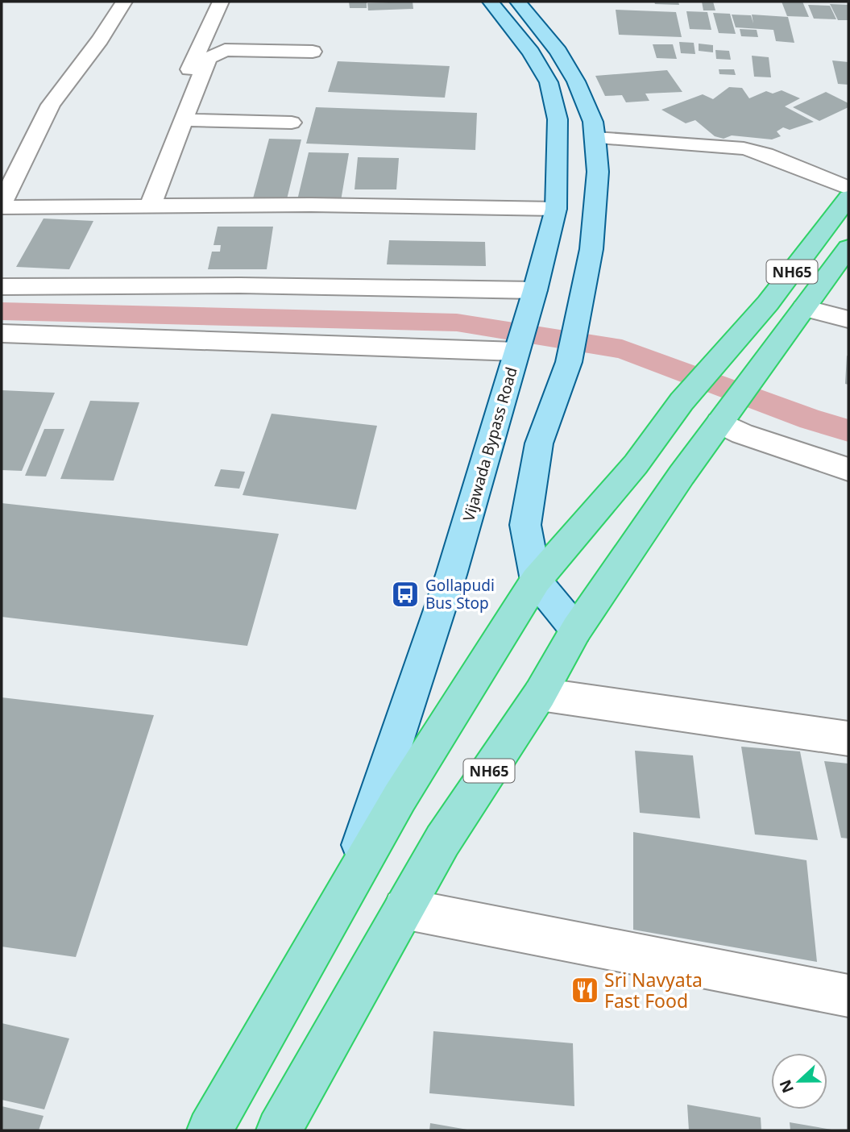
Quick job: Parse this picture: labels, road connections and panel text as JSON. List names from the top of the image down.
{
  "streets": {
    "highway": ["NH65"],
    "main road": ["Vijawada Bypass Road"]
  },
  "crossings": [
    ["NH65", "Vijawada Bypass Road"]
  ],
  "places": {
    "bus stop": ["Gollapudi Bus Stop"],
    "restaurant": ["Sri Navyata Fast Food"]
  },
  "north": "left"
}
